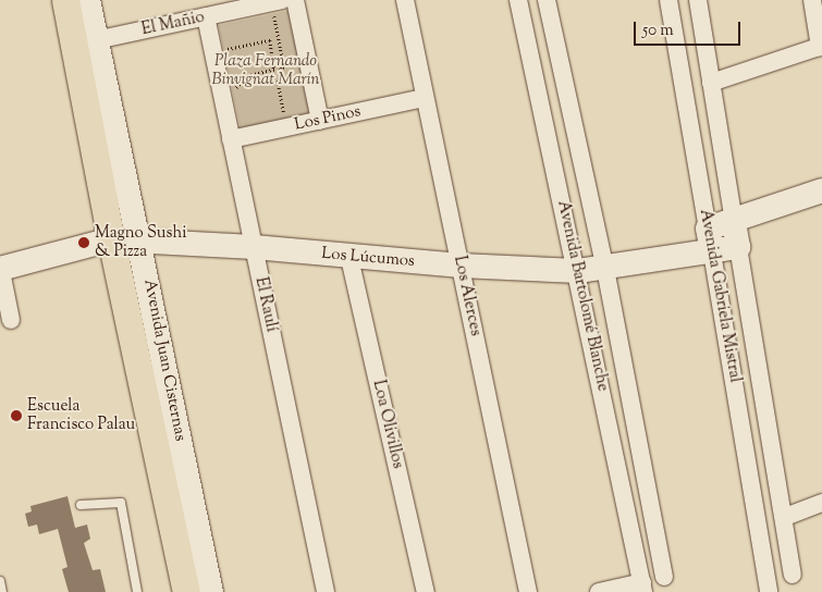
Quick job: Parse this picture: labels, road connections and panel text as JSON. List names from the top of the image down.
{
  "streets": {
    "main road": ["Avenida Juan Cisternas"],
    "street": [
      "El Mañio",
      "Los Pinos",
      "Los Lúcumos",
      "Los Alerces",
      "Avenida Bartolomé Blanche",
      "Avenida Gabriela Mistral",
      "El Raulí",
      "Loa Olivillos"
    ]
  },
  "crossings": [
    ["El Mañio", "El Raulí"],
    ["El Mañio", "Avenida Juan Cisternas"],
    ["Los Pinos", "Los Alerces"],
    ["Los Pinos", "El Raulí"],
    ["Los Lúcumos", "Los Alerces"],
    ["Los Lúcumos", "Avenida Bartolomé Blanche"],
    ["Los Lúcumos", "Avenida Gabriela Mistral"],
    ["Los Lúcumos", "El Raulí"],
    ["Los Lúcumos", "Avenida Juan Cisternas"],
    ["Los Lúcumos", "Loa Olivillos"]
  ],
  "parks": ["Plaza Fernando Binvignat Marín"],
  "places": ["Magno Sushi & Pizza", "Escuela Francisco Palau"],
  "scale_bar": "50 m"
}
